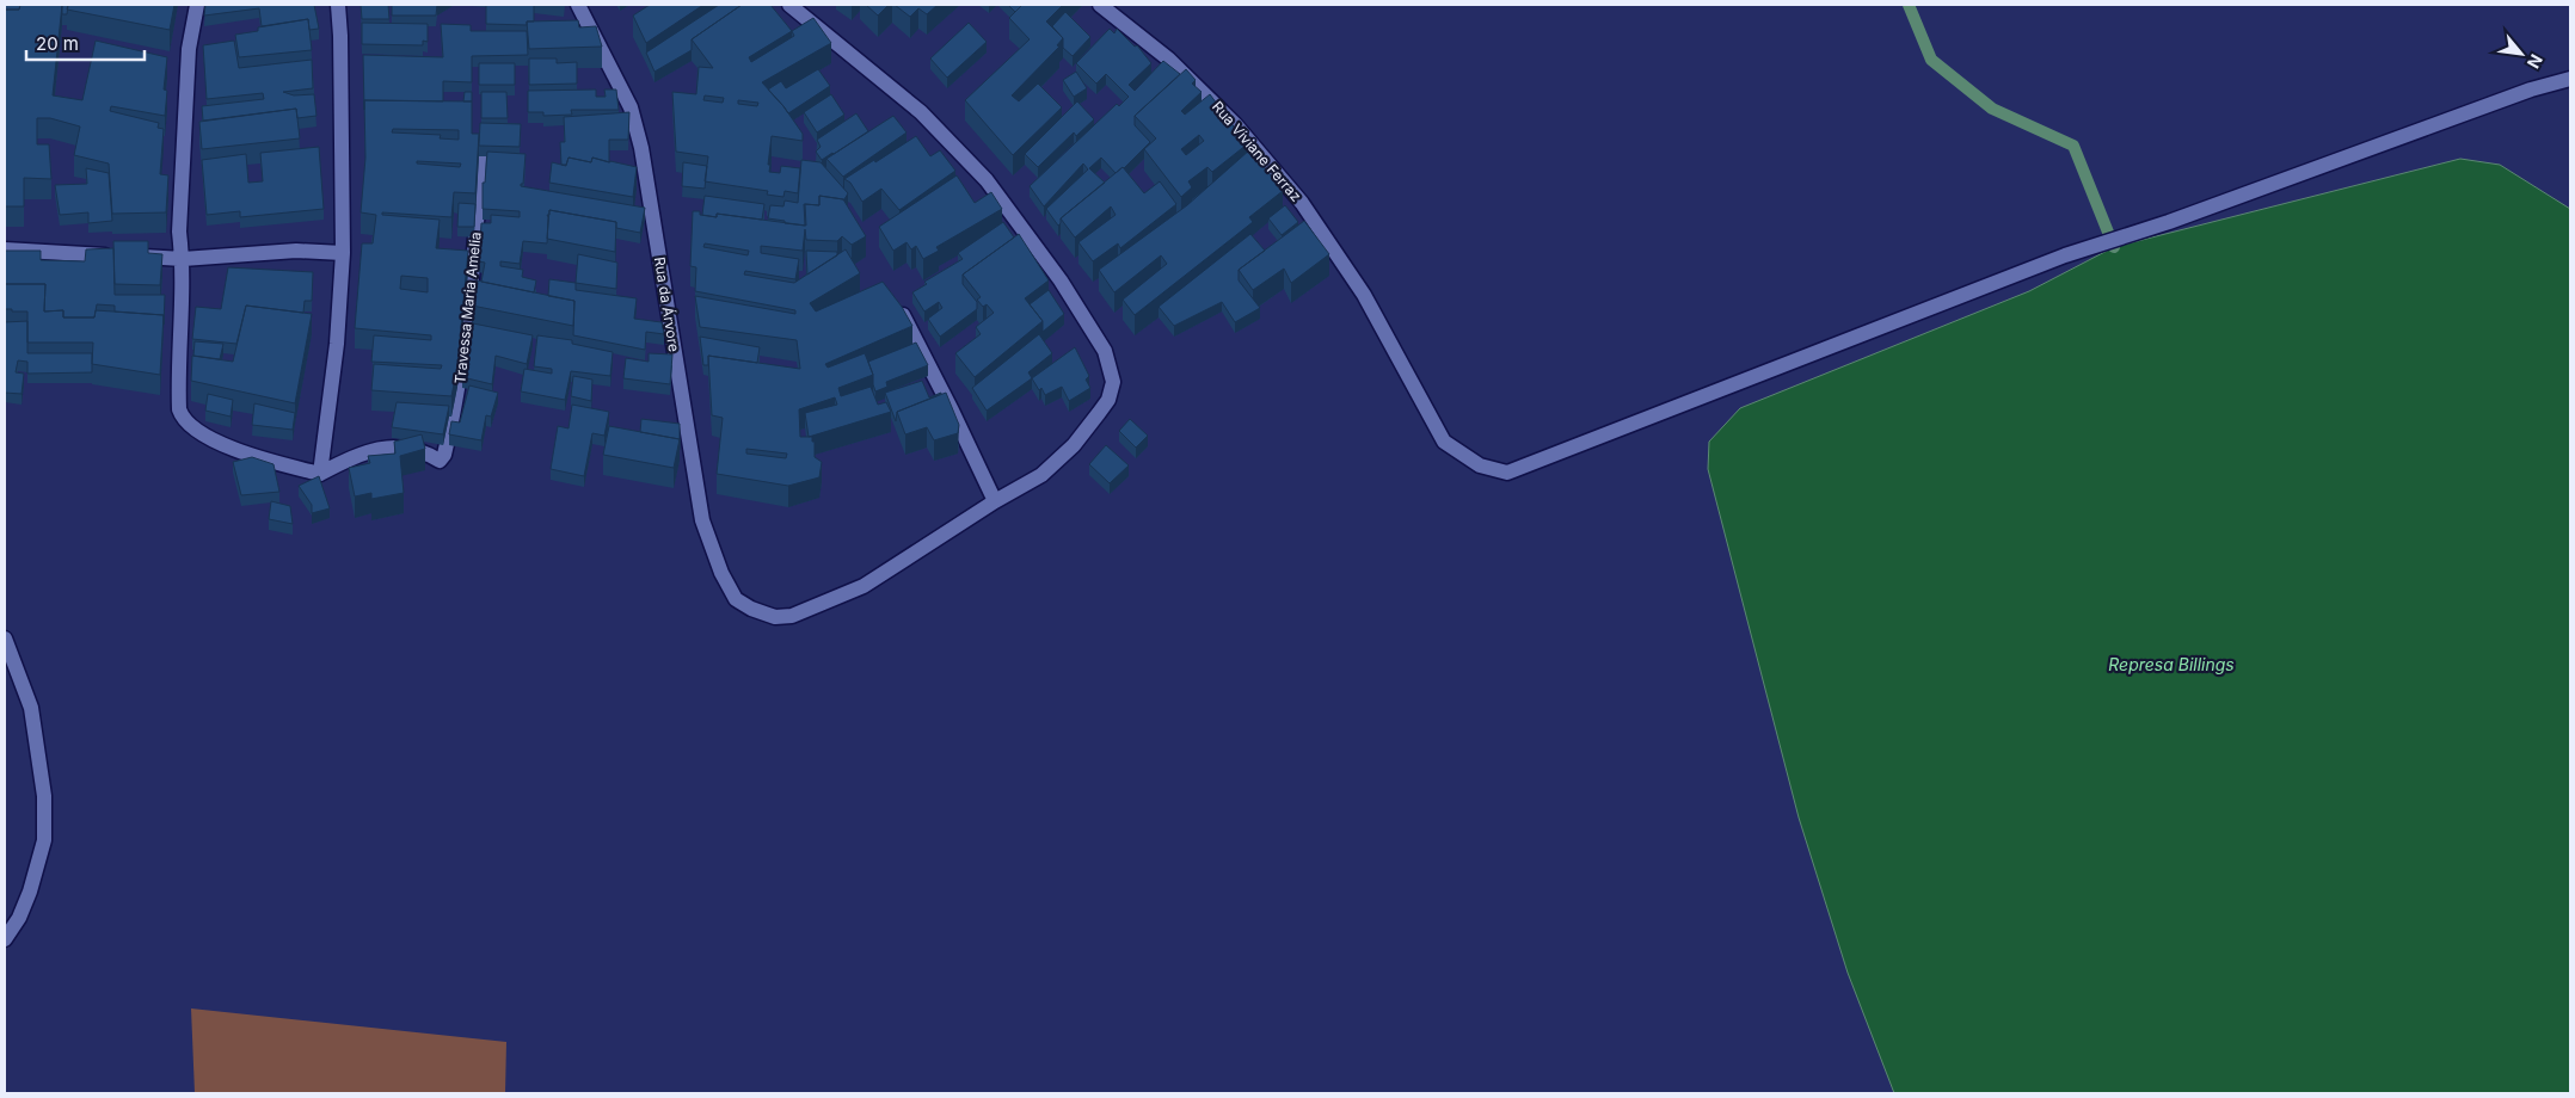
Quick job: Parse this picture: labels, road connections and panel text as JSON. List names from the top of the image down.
{
  "streets": {
    "street": ["Rua Viviane Ferraz", "Rua da Árvore", "Travessa Maria Amelia"]
  },
  "water": ["Represa Billings"],
  "scale_bar": "20 m",
  "north": "bottom right"
}
